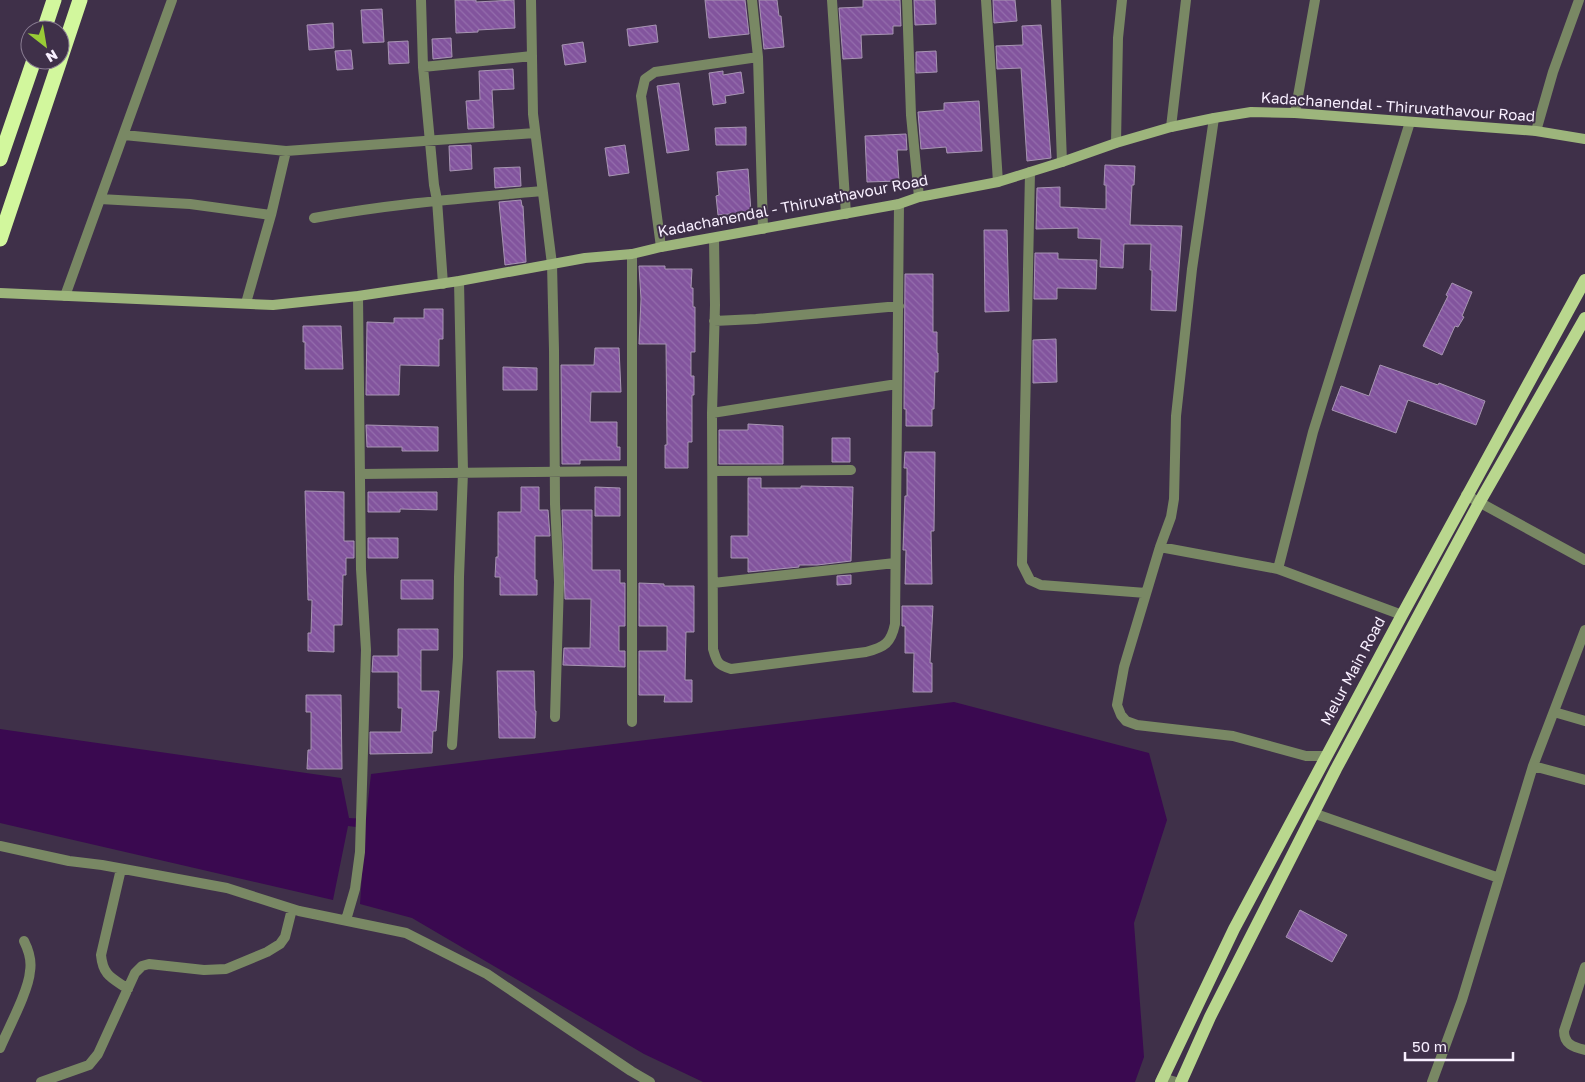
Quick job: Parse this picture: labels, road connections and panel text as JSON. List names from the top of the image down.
{
  "streets": {
    "main road": ["Kadachanendal - Thiruvathavour Road", "Melur Main Road"]
  },
  "scale_bar": "50 m",
  "north": "bottom right"
}
